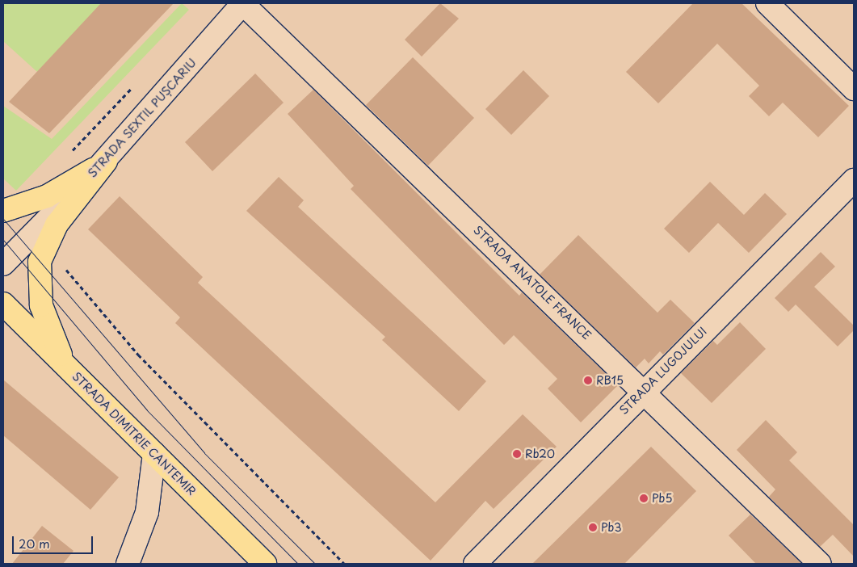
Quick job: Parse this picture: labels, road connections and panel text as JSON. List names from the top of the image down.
{
  "streets": {
    "main road": ["STRADA DIMITRIE CANTEMIR"],
    "street": ["STRADA SEXTIL PUȘCARIU", "STRADA ANATOLE FRANCE", "STRADA LUGOJULUI"]
  },
  "crossings": [
    ["STRADA SEXTIL PUȘCARIU", "STRADA ANATOLE FRANCE"],
    ["STRADA ANATOLE FRANCE", "STRADA LUGOJULUI"]
  ],
  "places": [
    "RB15",
    "Rb20",
    "Pb5",
    "Pb3"
  ],
  "scale_bar": "20 m"
}
